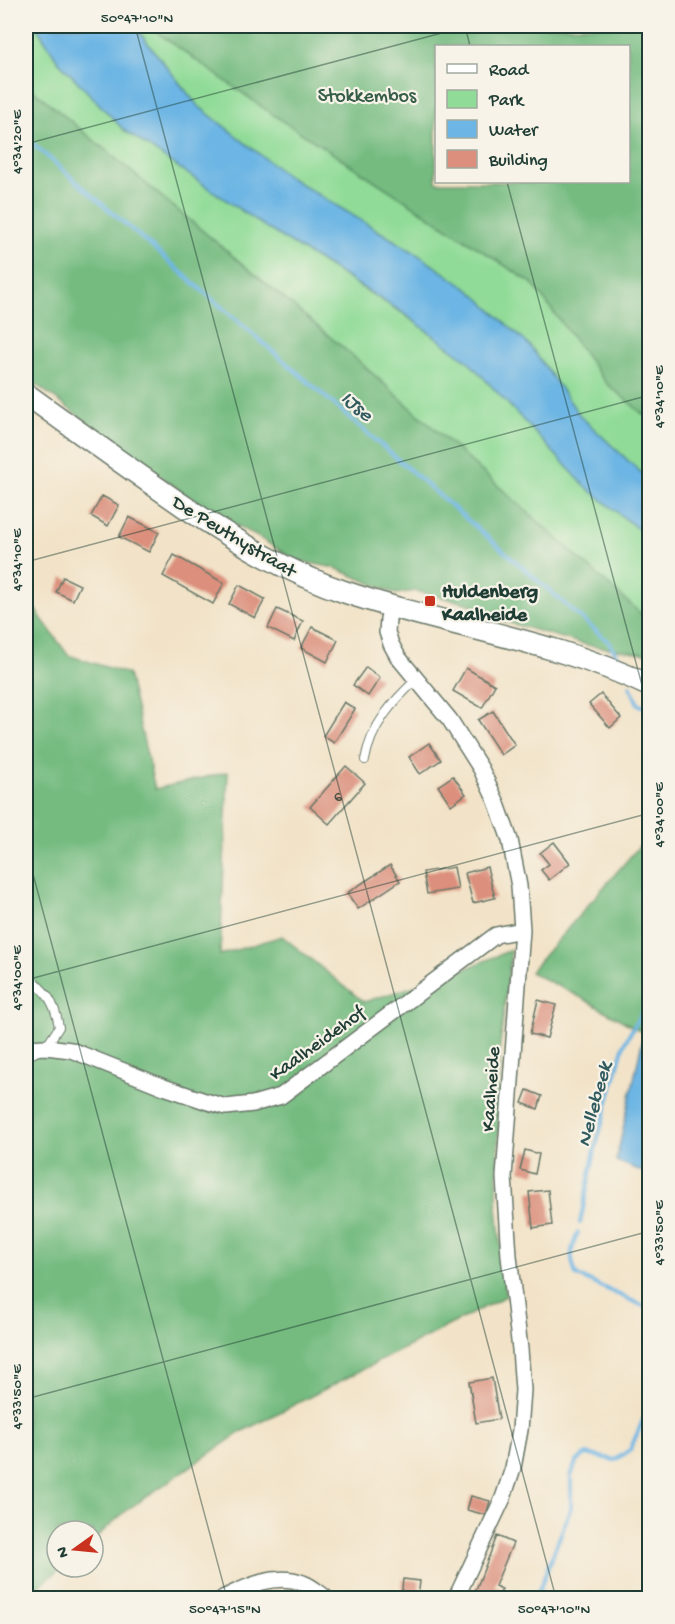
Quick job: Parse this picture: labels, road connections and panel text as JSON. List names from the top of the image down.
{
  "streets": {
    "main road": ["De Peuthystraat"],
    "street": ["Kaalheidehof", "Kaalheide"]
  },
  "crossings": [
    ["De Peuthystraat", "Kaalheide"],
    ["Kaalheidehof", "Kaalheide"]
  ],
  "water": ["IJse", "Nellebeek"],
  "parks": ["Stokkembos"],
  "places": {
    "transit": ["Huldenberg Kaalheide"]
  },
  "house_numbers": ["6"],
  "legend": [
    "Road",
    "Park",
    "Water",
    "Building"
  ],
  "north": "left",
  "coordinates": [
    "50°47'10\"N",
    "4°34'20\"E",
    "4°34'10\"E",
    "4°34'00\"E",
    "4°33'50\"E",
    "50°47'15\"N"
  ]
}
